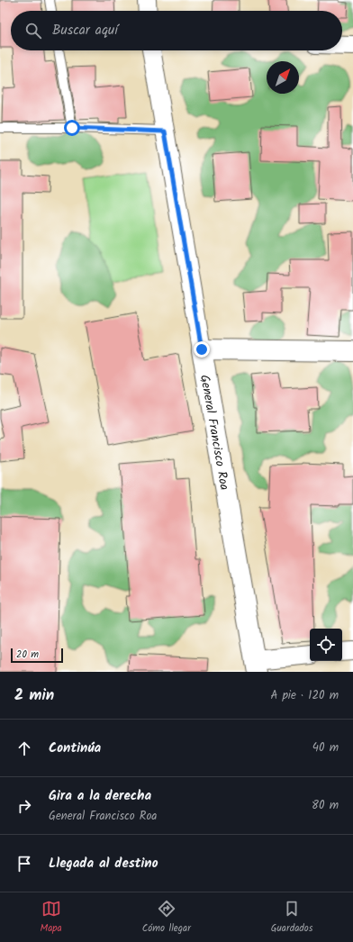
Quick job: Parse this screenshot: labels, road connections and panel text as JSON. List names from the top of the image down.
{
  "streets": {
    "street": ["General Francisco Roa"]
  },
  "scale_bar": "20 m",
  "north": "top right",
  "page": {
    "search": "Buscar aquí",
    "scale": "20 m",
    "heading": ["2 min", "A pie · 120 m"],
    "list": [
      ["Continúa", "40 m"],
      ["Gira a la derecha", "General Francisco Roa", "80 m"],
      "Llegada al destino"
    ],
    "nav": ["Mapa", "Cómo llegar", "Guardados"]
  }
}
